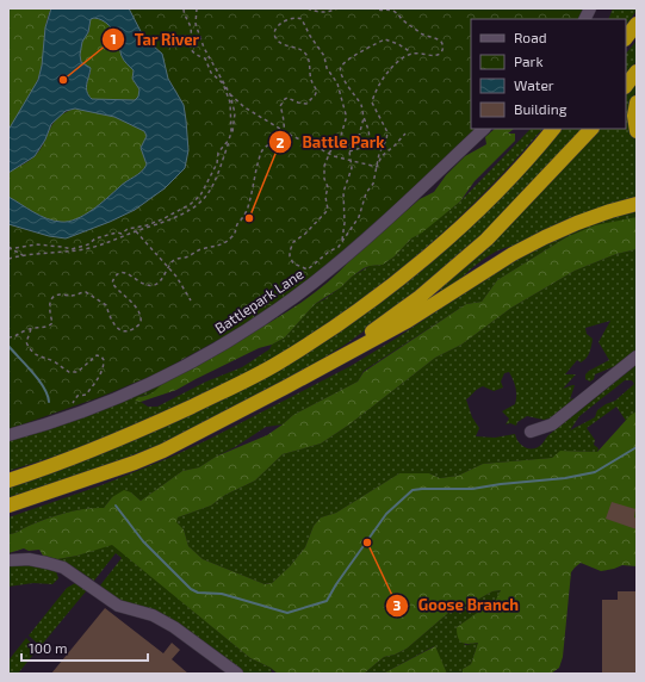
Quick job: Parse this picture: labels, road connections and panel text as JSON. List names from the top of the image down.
{
  "streets": {
    "street": ["Battlepark Lane"]
  },
  "places": ["Tar River", "Battle Park", "Goose Branch"],
  "legend": [
    "Road",
    "Park",
    "Water",
    "Building"
  ],
  "scale_bar": "100 m"
}
